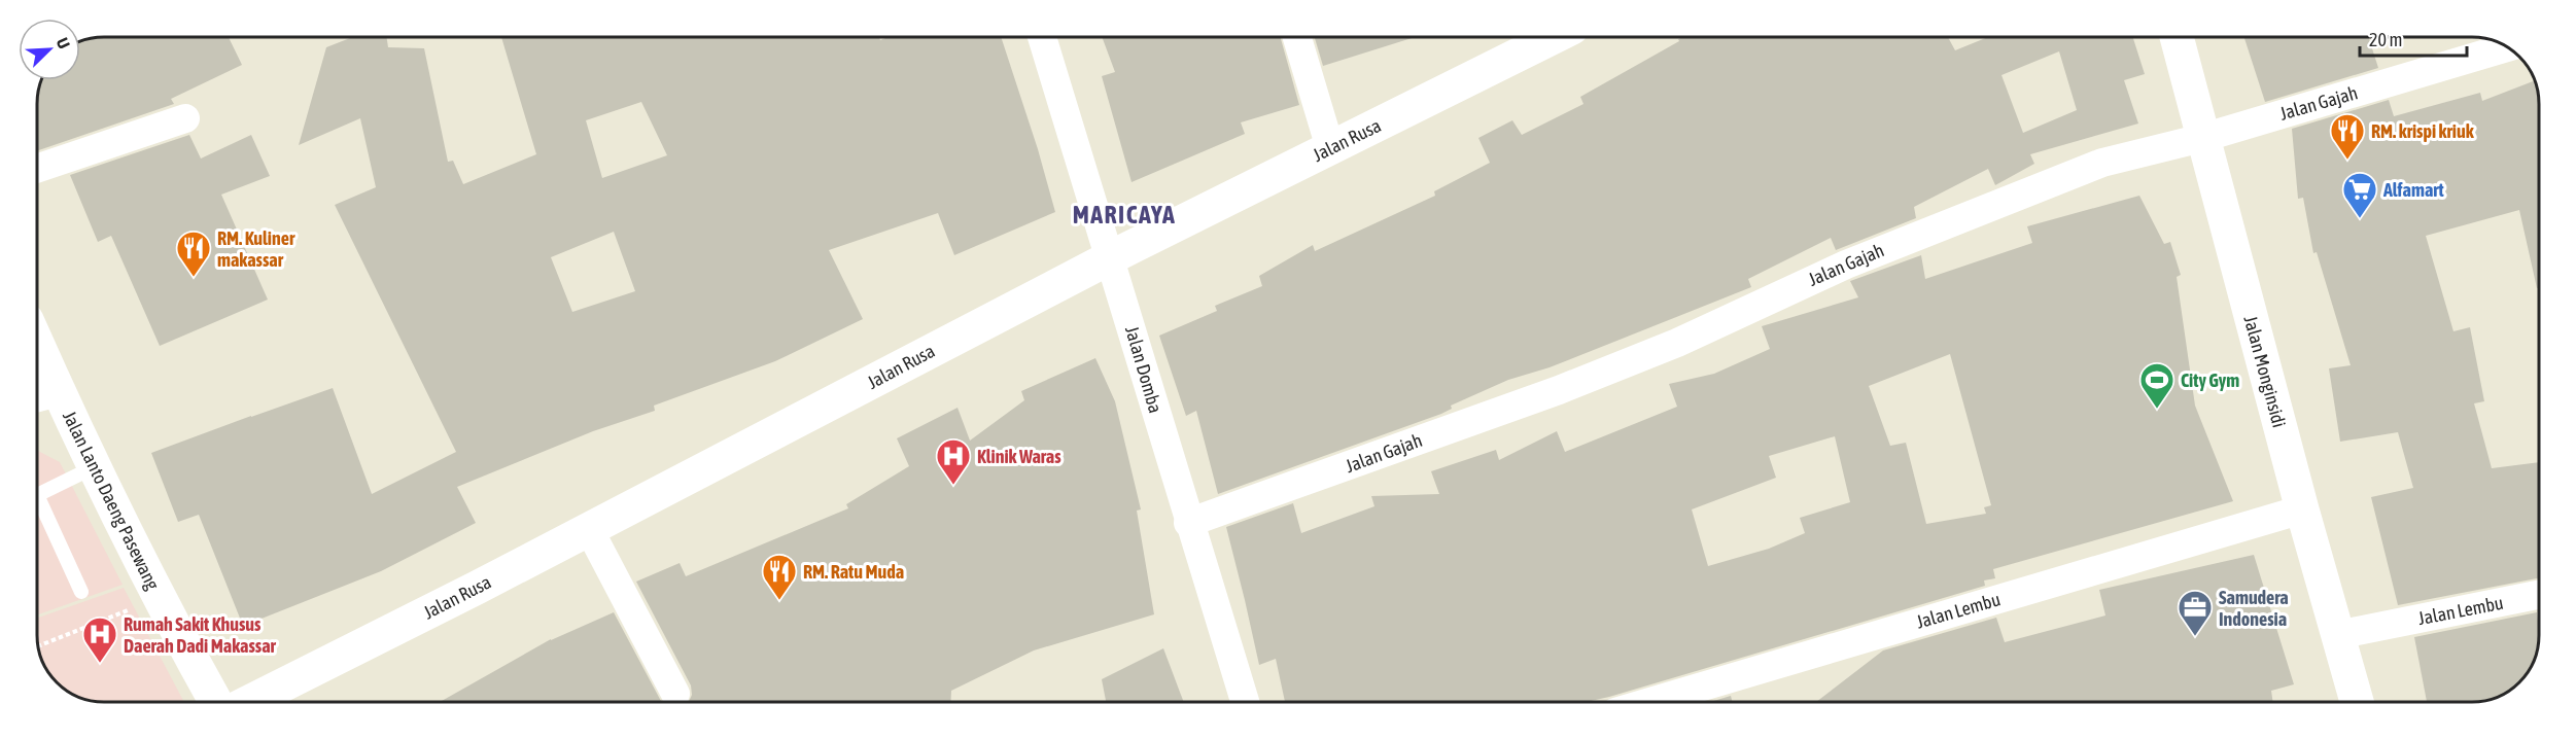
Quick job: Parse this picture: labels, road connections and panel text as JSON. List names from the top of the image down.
{
  "streets": {
    "main road": ["Jalan Rusa", "Jalan Monginsidi", "Jalan Lanto Daeng Pasewang"],
    "street": ["Jalan Gajah", "Jalan Domba", "Jalan Lembu"]
  },
  "crossings": [
    ["Jalan Gajah", "Jalan Domba"],
    ["Jalan Gajah", "Jalan Monginsidi"],
    ["Jalan Rusa", "Jalan Domba"],
    ["Jalan Monginsidi", "Jalan Lembu"]
  ],
  "districts": ["MARICAYA"],
  "places": {
    "restaurant": ["RM. krispi kriuk", "RM. Kuliner makassar", "RM. Ratu Muda"],
    "supermarket": ["Alfamart"],
    "sports": ["City Gym"],
    "hospital": ["Klinik Waras", "Rumah Sakit Khusus Daerah Dadi Makassar"],
    "office": ["Samudera Indonesia"]
  },
  "scale_bar": "20 m",
  "north": "top right"
}
